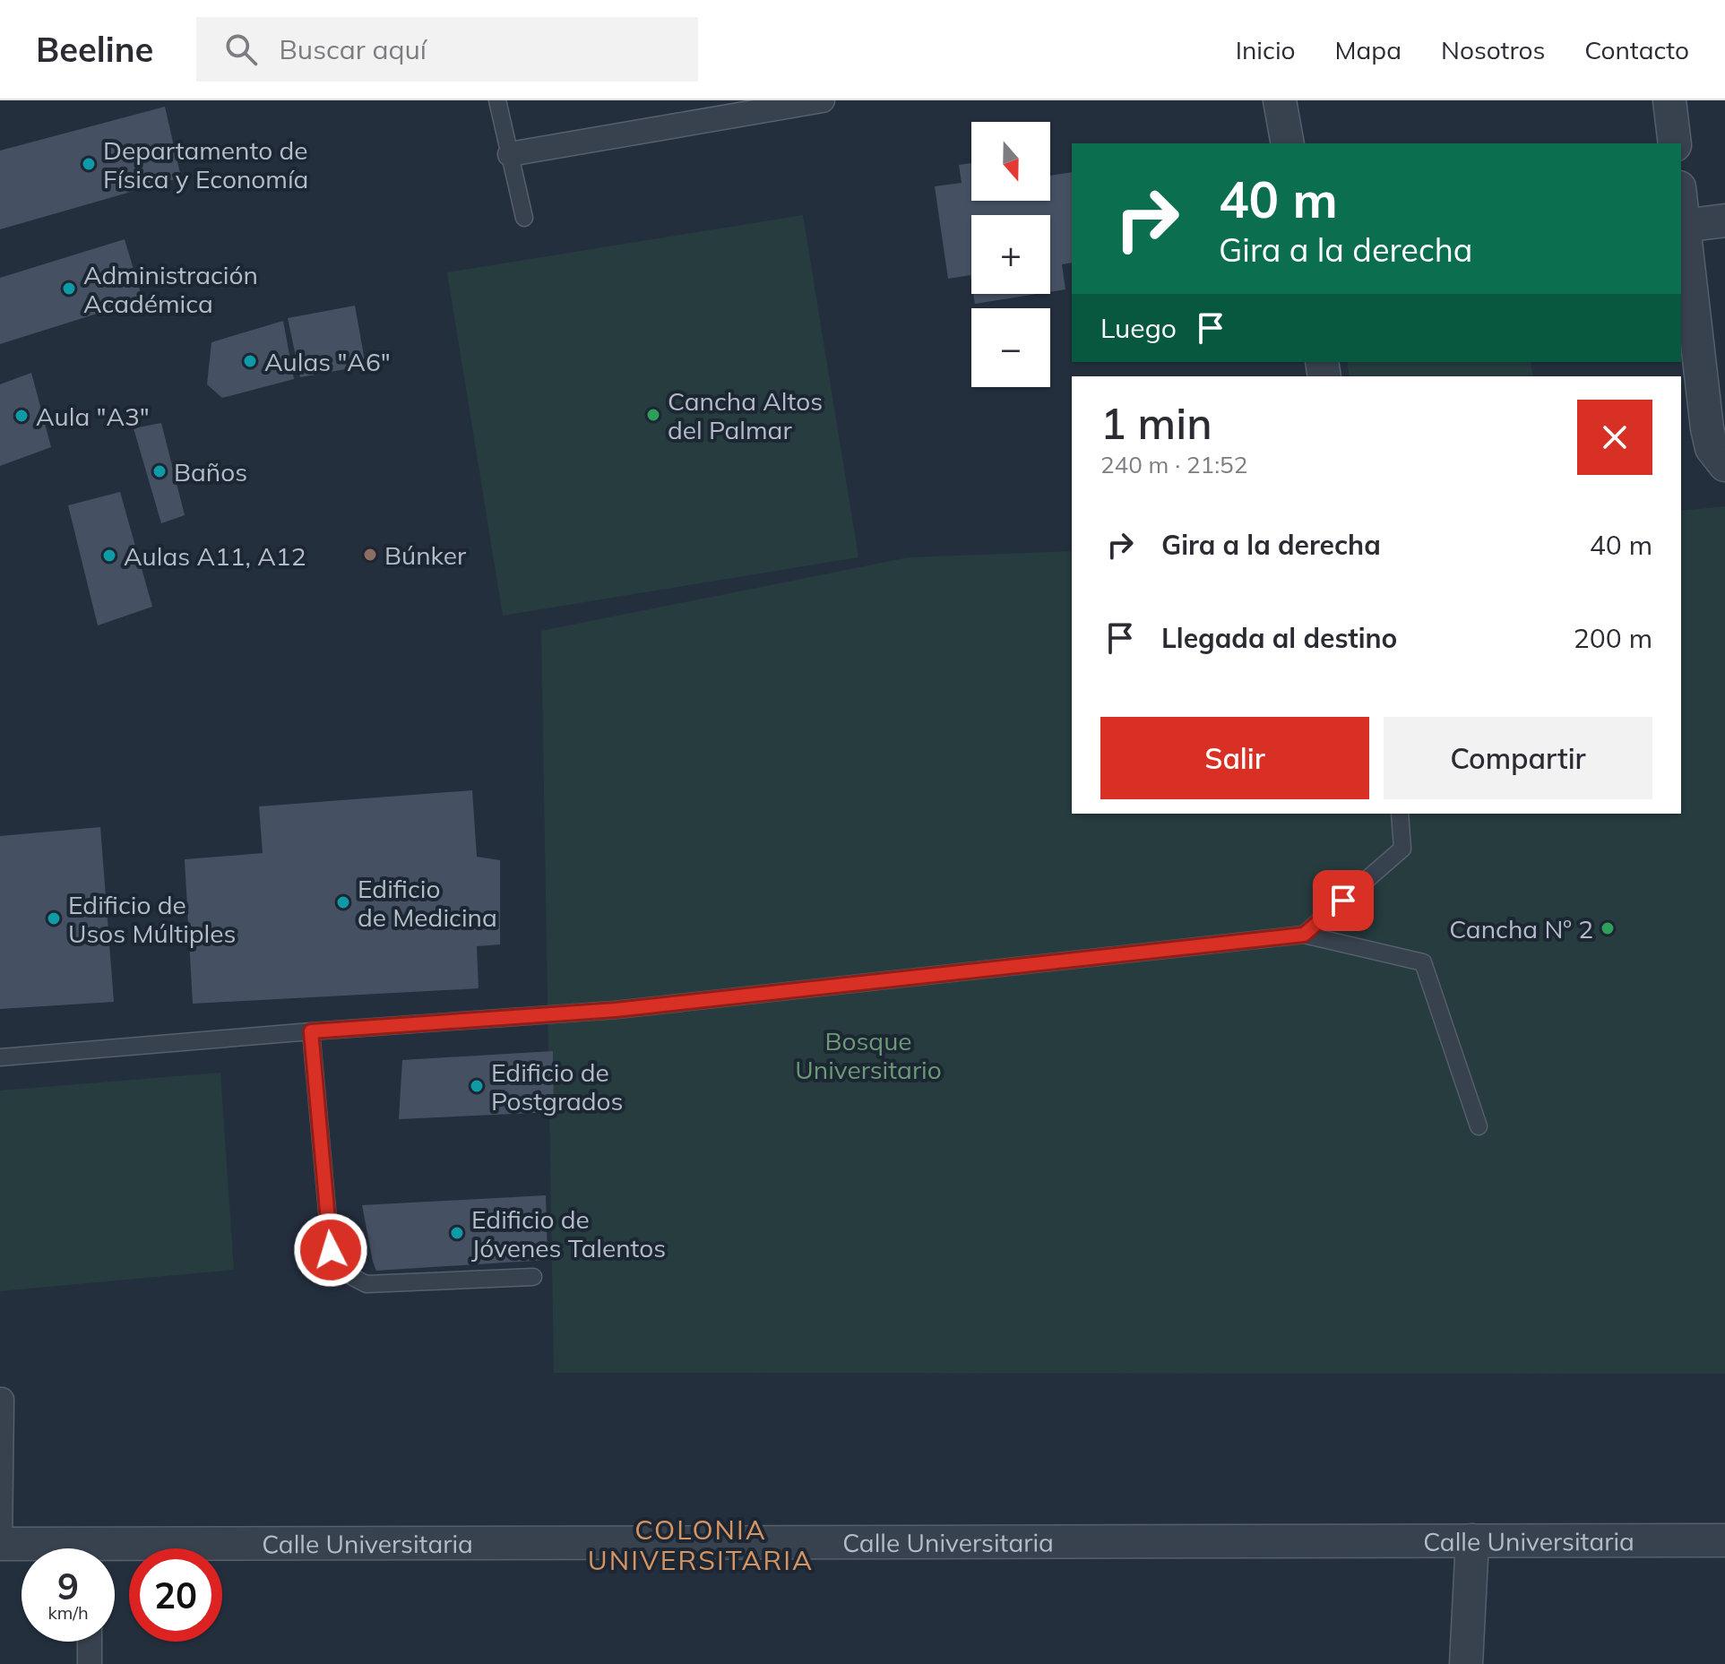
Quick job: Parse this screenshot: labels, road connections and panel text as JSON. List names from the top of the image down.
{
  "streets": {
    "street": ["Calle Universitaria"]
  },
  "districts": ["COLONIA UNIVERSITARIA"],
  "parks": ["Bosque Universitario"],
  "places": [
    "Departamento de Física y Economía",
    "Administración Académica",
    "Aulas \"A6\"",
    "Cancha Altos del Palmar",
    "Aula \"A3\"",
    "Baños",
    "Búnker",
    "Aulas A11, A12",
    "Edificio de Medicina",
    "Edificio de Usos Múltiples",
    "Cancha Nº 2",
    "Edificio de Postgrados",
    "Edificio de Jóvenes Talentos"
  ],
  "north": "bottom",
  "page": {
    "header": "Beeline",
    "search": "Buscar aquí",
    "nav": [
      "Inicio",
      "Mapa",
      "Nosotros",
      "Contacto"
    ],
    "map_buttons": ["+", "−"],
    "turn": ["40 m", "Gira a la derecha"],
    "then": "Luego",
    "heading": ["1 min", "240 m · 21:52"],
    "list": [
      {
        "name": "Gira a la derecha",
        "value": "40 m"
      },
      {
        "name": "Llegada al destino",
        "value": "200 m"
      }
    ],
    "buttons": ["Salir", "Compartir"],
    "speed": "9 km/h",
    "limit": "20"
  }
}
